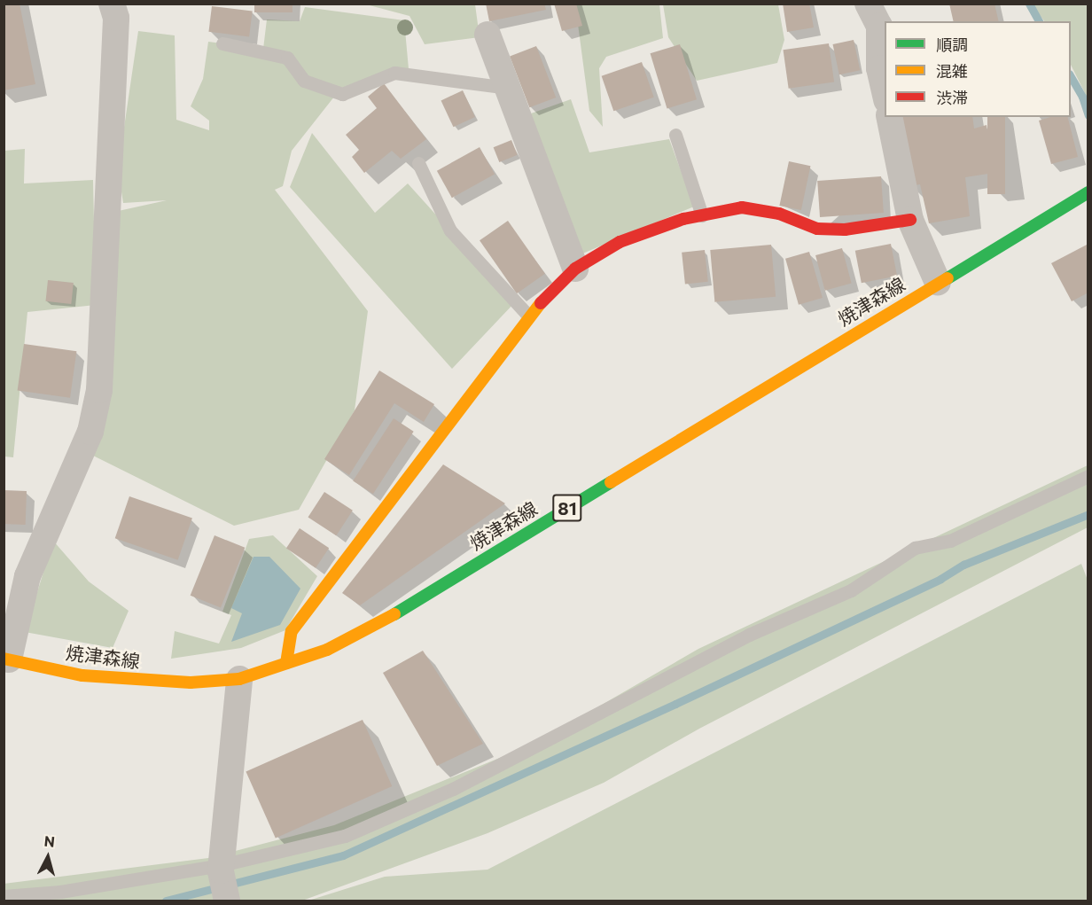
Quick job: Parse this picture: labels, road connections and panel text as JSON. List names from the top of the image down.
{
  "streets": {
    "main road": ["焼津森線", "81"]
  },
  "legend": ["順調", "混雑", "渋滞"],
  "north": "top"
}
